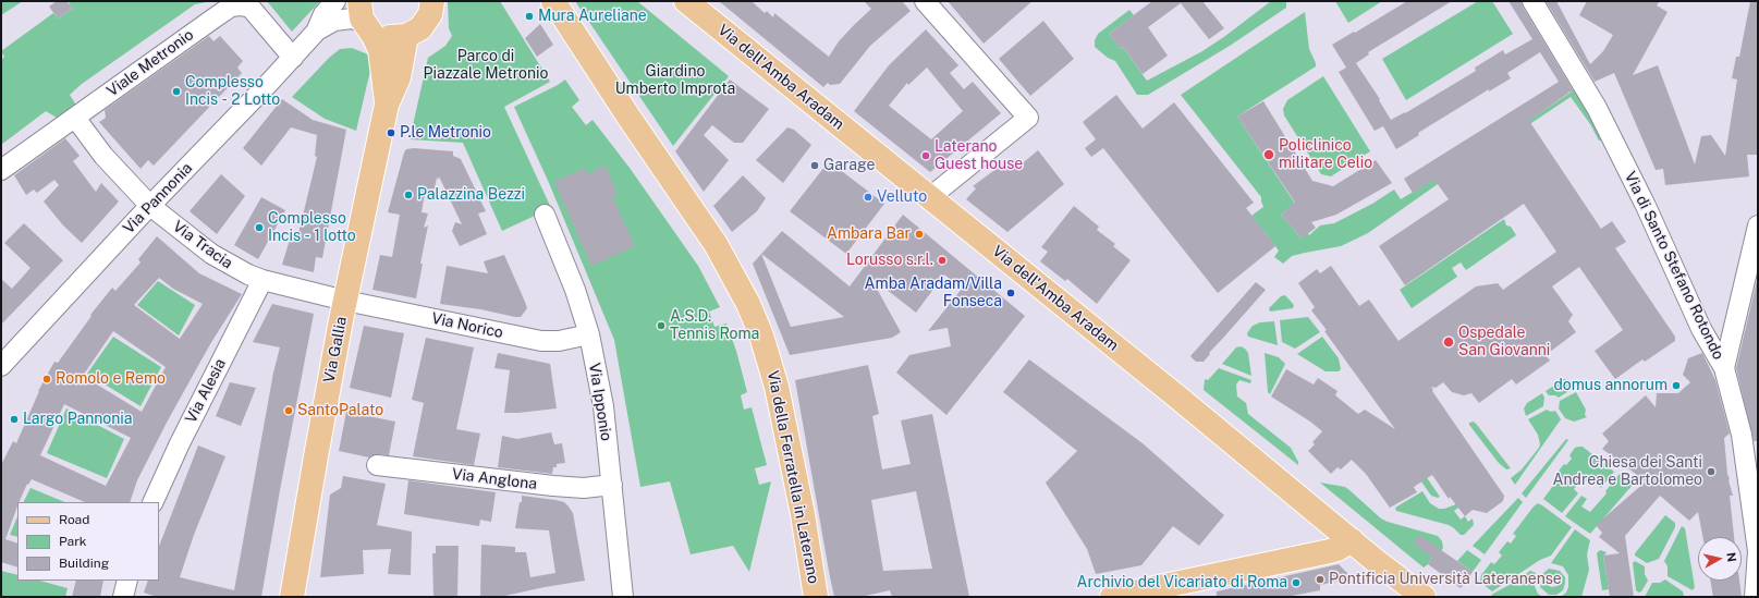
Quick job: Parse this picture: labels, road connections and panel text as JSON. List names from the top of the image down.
{
  "streets": {
    "main road": ["Via dell'Amba Aradam", "Via Gallia", "Via della Ferratella in Laterano"],
    "street": [
      "Viale Metronio",
      "Via Pannonia",
      "Via Tracia",
      "Via di Santo Stefano Rotondo",
      "Via Norico",
      "Via Alesia",
      "Via Ipponio",
      "Via Anglona"
    ]
  },
  "crossings": [
    ["Viale Metronio", "Via Pannonia"],
    ["Viale Metronio", "Via Tracia"],
    ["Via Pannonia", "Via Tracia"],
    ["Via Tracia", "Via Norico"],
    ["Via Tracia", "Via Gallia"],
    ["Via Tracia", "Via Alesia"],
    ["Via Norico", "Via Gallia"],
    ["Via Norico", "Via Ipponio"],
    ["Via Ipponio", "Via Anglona"]
  ],
  "parks": ["Parco di Piazzale Metronio", "Giardino Umberto Improta"],
  "places": [
    "Mura Aureliane",
    "Complesso Incis - 2 Lotto",
    "P.le Metronio",
    "Policlinico militare Celio",
    "Laterano Guest house",
    "Garage",
    "Palazzina Bezzi",
    "Velluto",
    "Complesso Incis - 1 lotto",
    "Ambara Bar",
    "Lorusso s.r.l.",
    "Amba Aradam/Villa Fonseca",
    "A.S.D. Tennis Roma",
    "Ospedale San Giovanni",
    "Romolo e Remo",
    "domus annorum",
    "SantoPalato",
    "Largo Pannonia",
    "Chiesa dei Santi Andrea e Bartolomeo",
    "Pontificia Università Lateranense",
    "Archivio del Vicariato di Roma"
  ],
  "legend": ["Road", "Park", "Building"],
  "north": "right"
}
